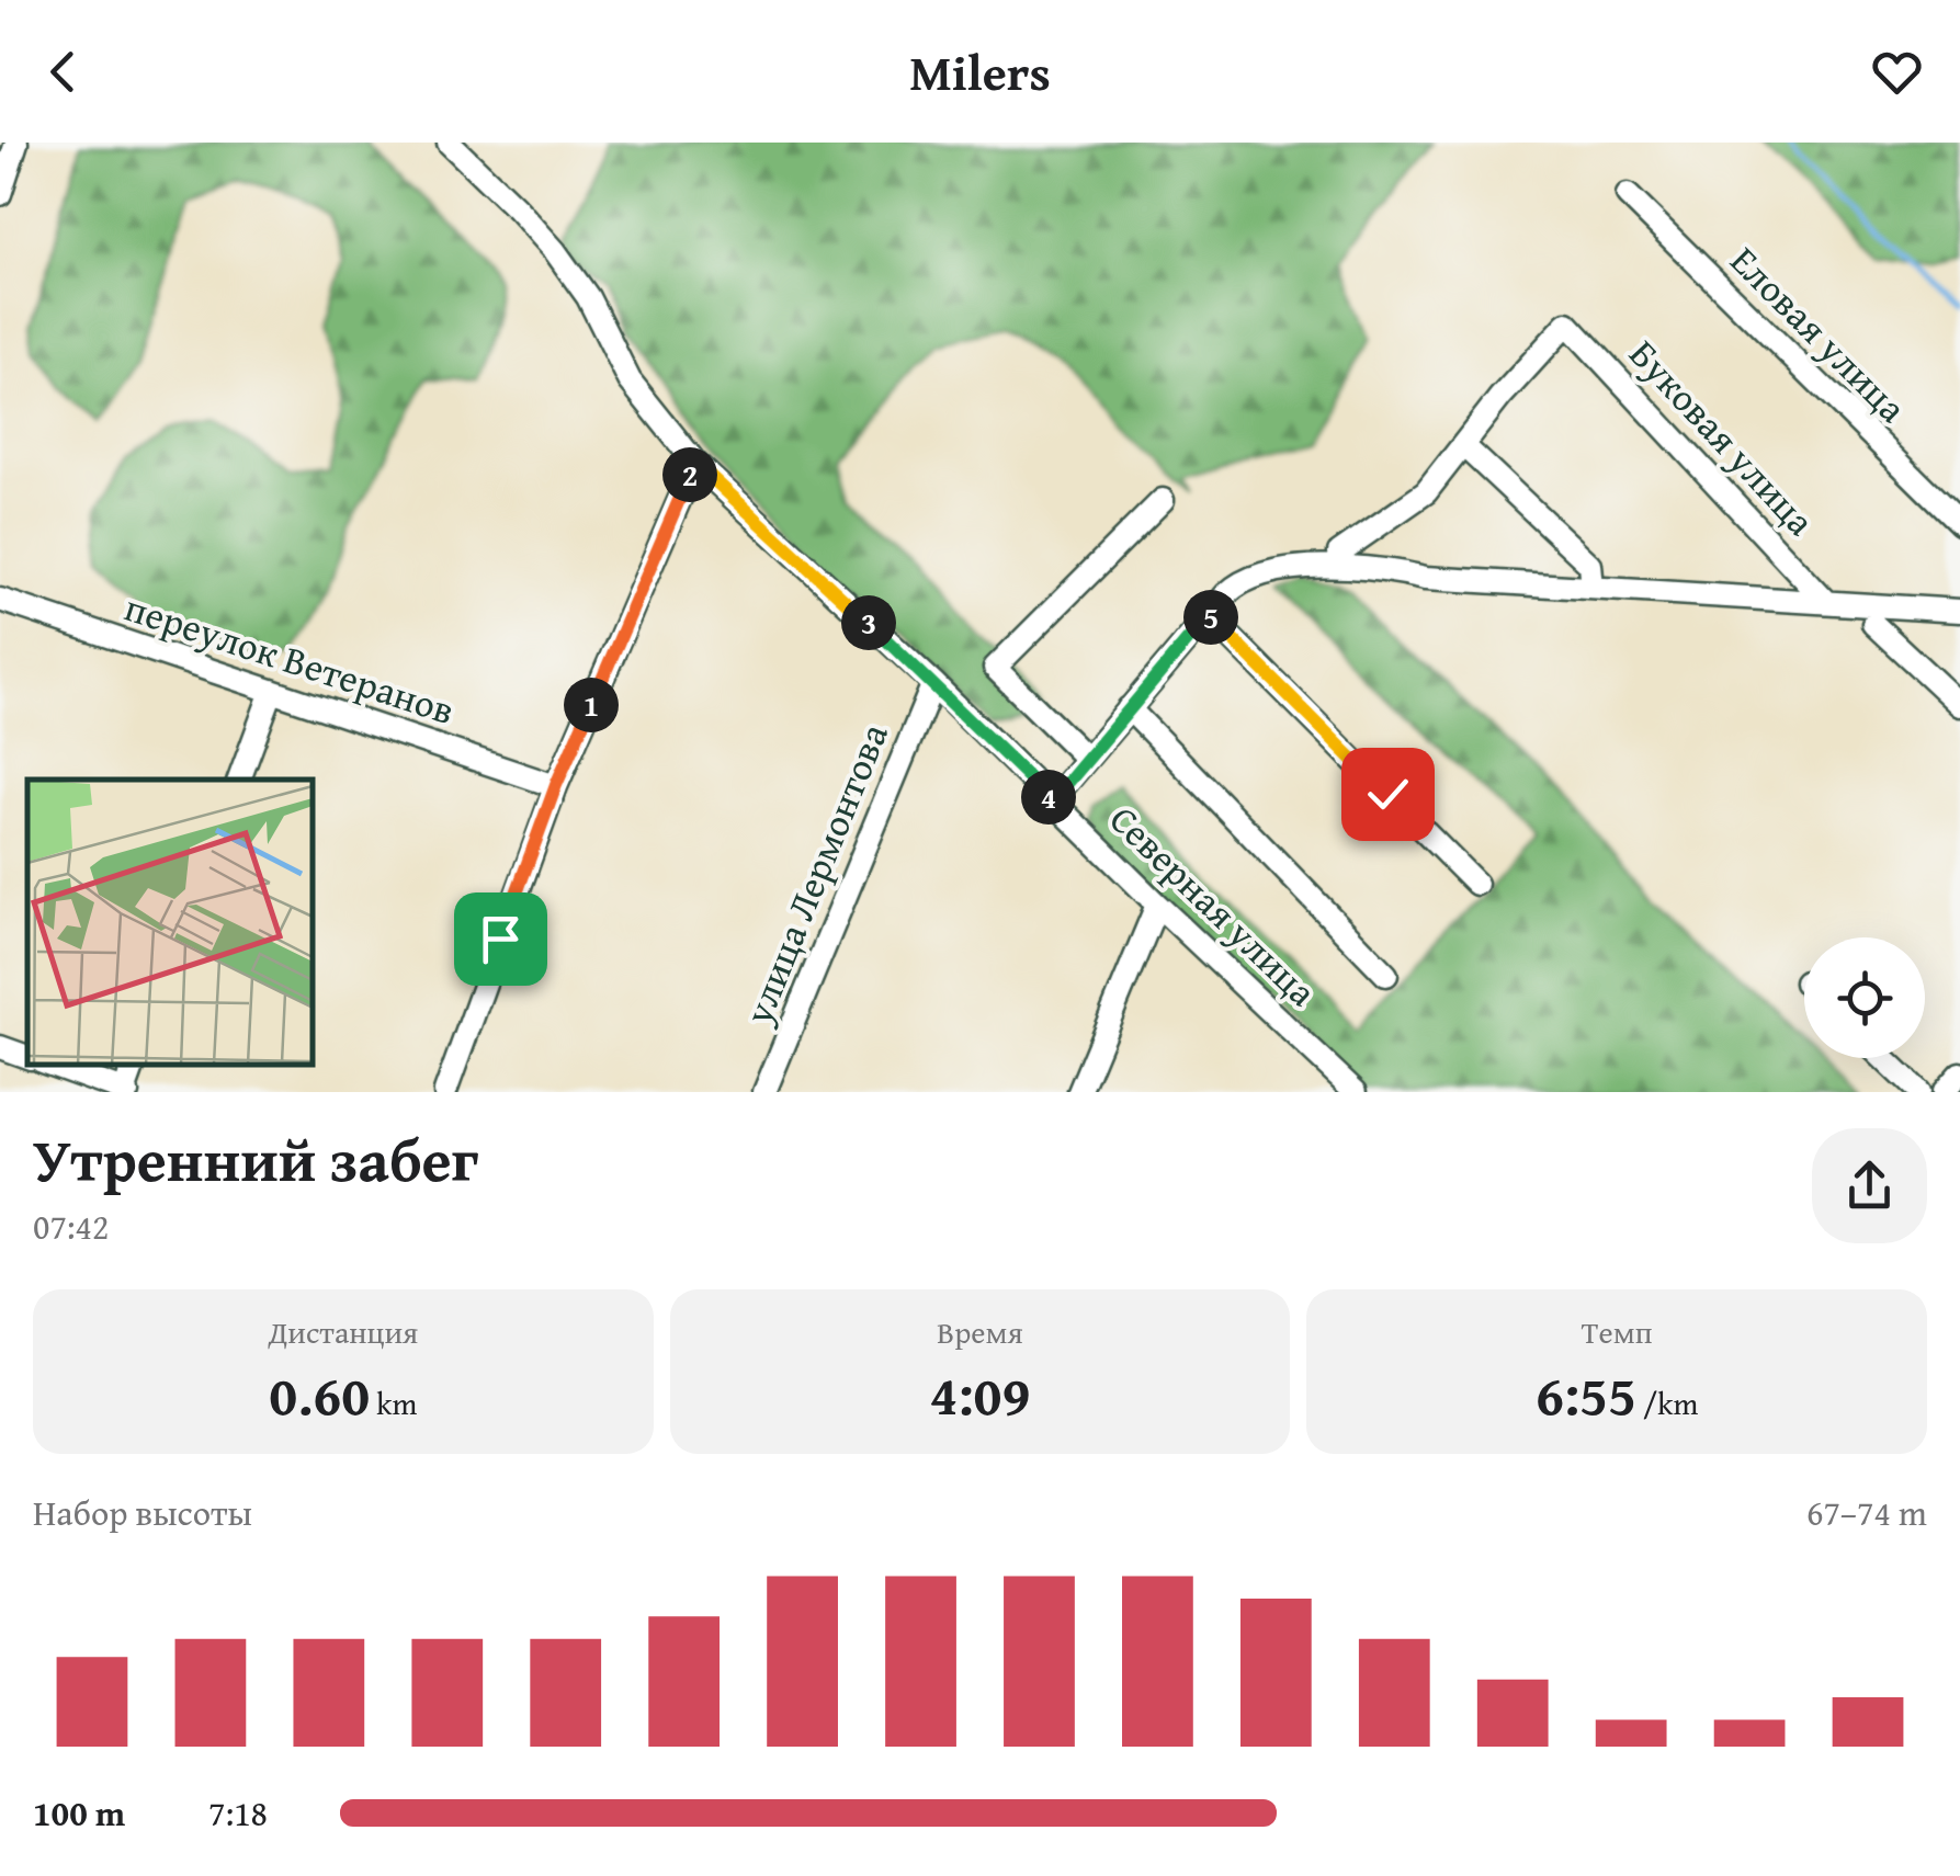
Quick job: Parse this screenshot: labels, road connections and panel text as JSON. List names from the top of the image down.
{
  "streets": {
    "street": [
      "Еловая улица",
      "Буковая улица",
      "переулок Ветеранов",
      "улица Лермонтова",
      "Северная улица"
    ]
  },
  "crossings": [
    ["улица Лермонтова", "Северная улица"]
  ],
  "page": {
    "header": "Milers",
    "pins": [
      "2",
      "5",
      "3",
      "1",
      "4"
    ],
    "heading": ["Утренний забег", "07:42"],
    "stats": [
      ["Дистанция", "0.60 km"],
      ["Время", "4:09"],
      ["Темп", "6:55 /km"]
    ],
    "chart": ["Набор высоты", "67–74 m"],
    "list": [
      {
        "name": "100 m",
        "note": "7:18"
      }
    ]
  }
}
